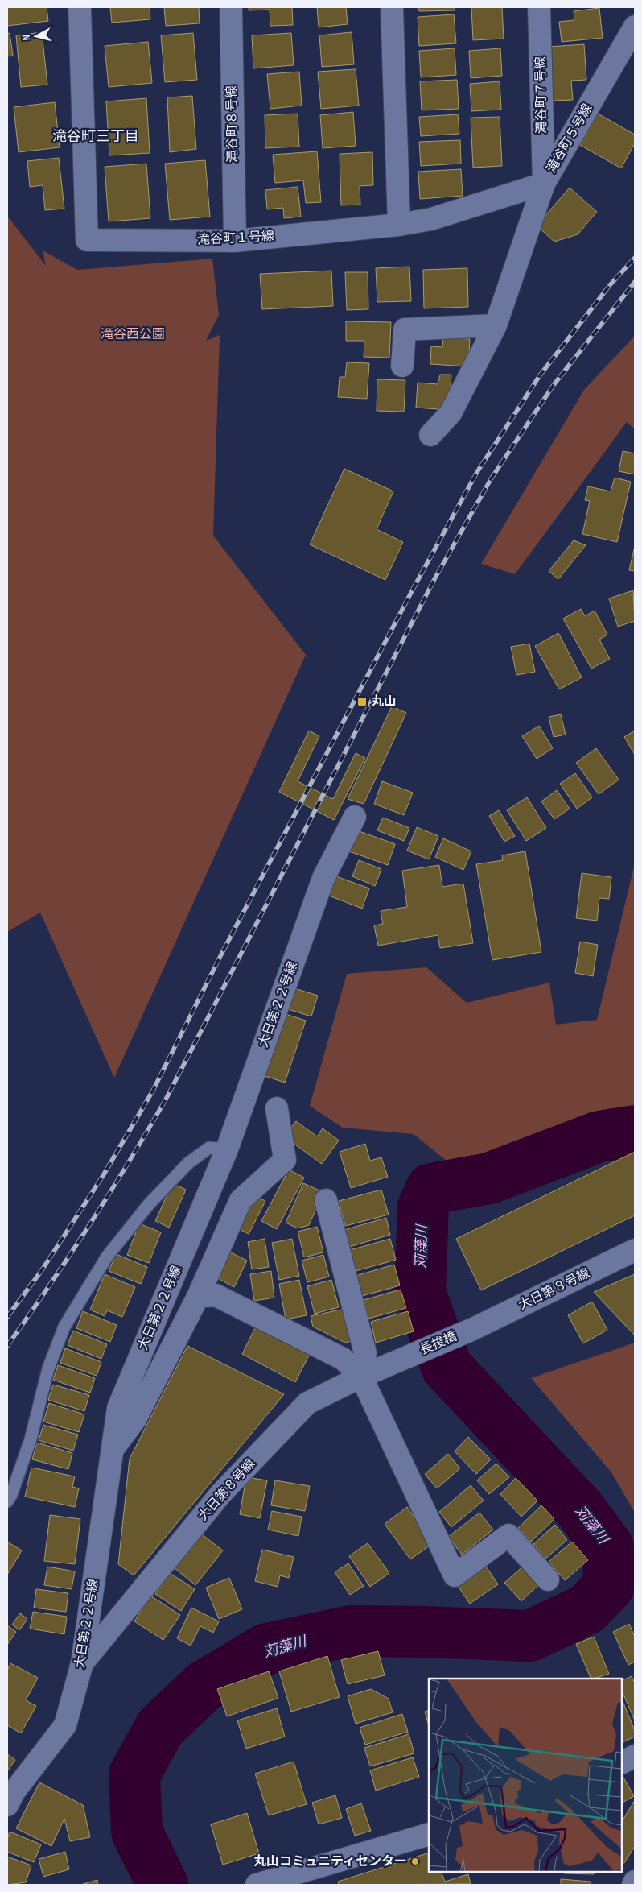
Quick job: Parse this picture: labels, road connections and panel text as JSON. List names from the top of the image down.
{
  "streets": {
    "street": [
      "滝谷町７号線",
      "滝谷町８号線",
      "滝谷町５号線",
      "滝谷町１号線",
      "大日第２２号線",
      "大日第８号線",
      "長捘橋"
    ]
  },
  "crossings": [
    ["滝谷町７号線", "滝谷町５号線"],
    ["滝谷町８号線", "滝谷町１号線"],
    ["滝谷町５号線", "滝谷町１号線"],
    ["大日第２２号線", "大日第８号線"],
    ["大日第８号線", "長捘橋"]
  ],
  "districts": ["滝谷町三丁目"],
  "water": ["苅藻川"],
  "parks": ["滝谷西公園"],
  "places": {
    "transit": ["丸山"],
    "other": ["丸山コミュニティセンター"]
  },
  "north": "left"
}
